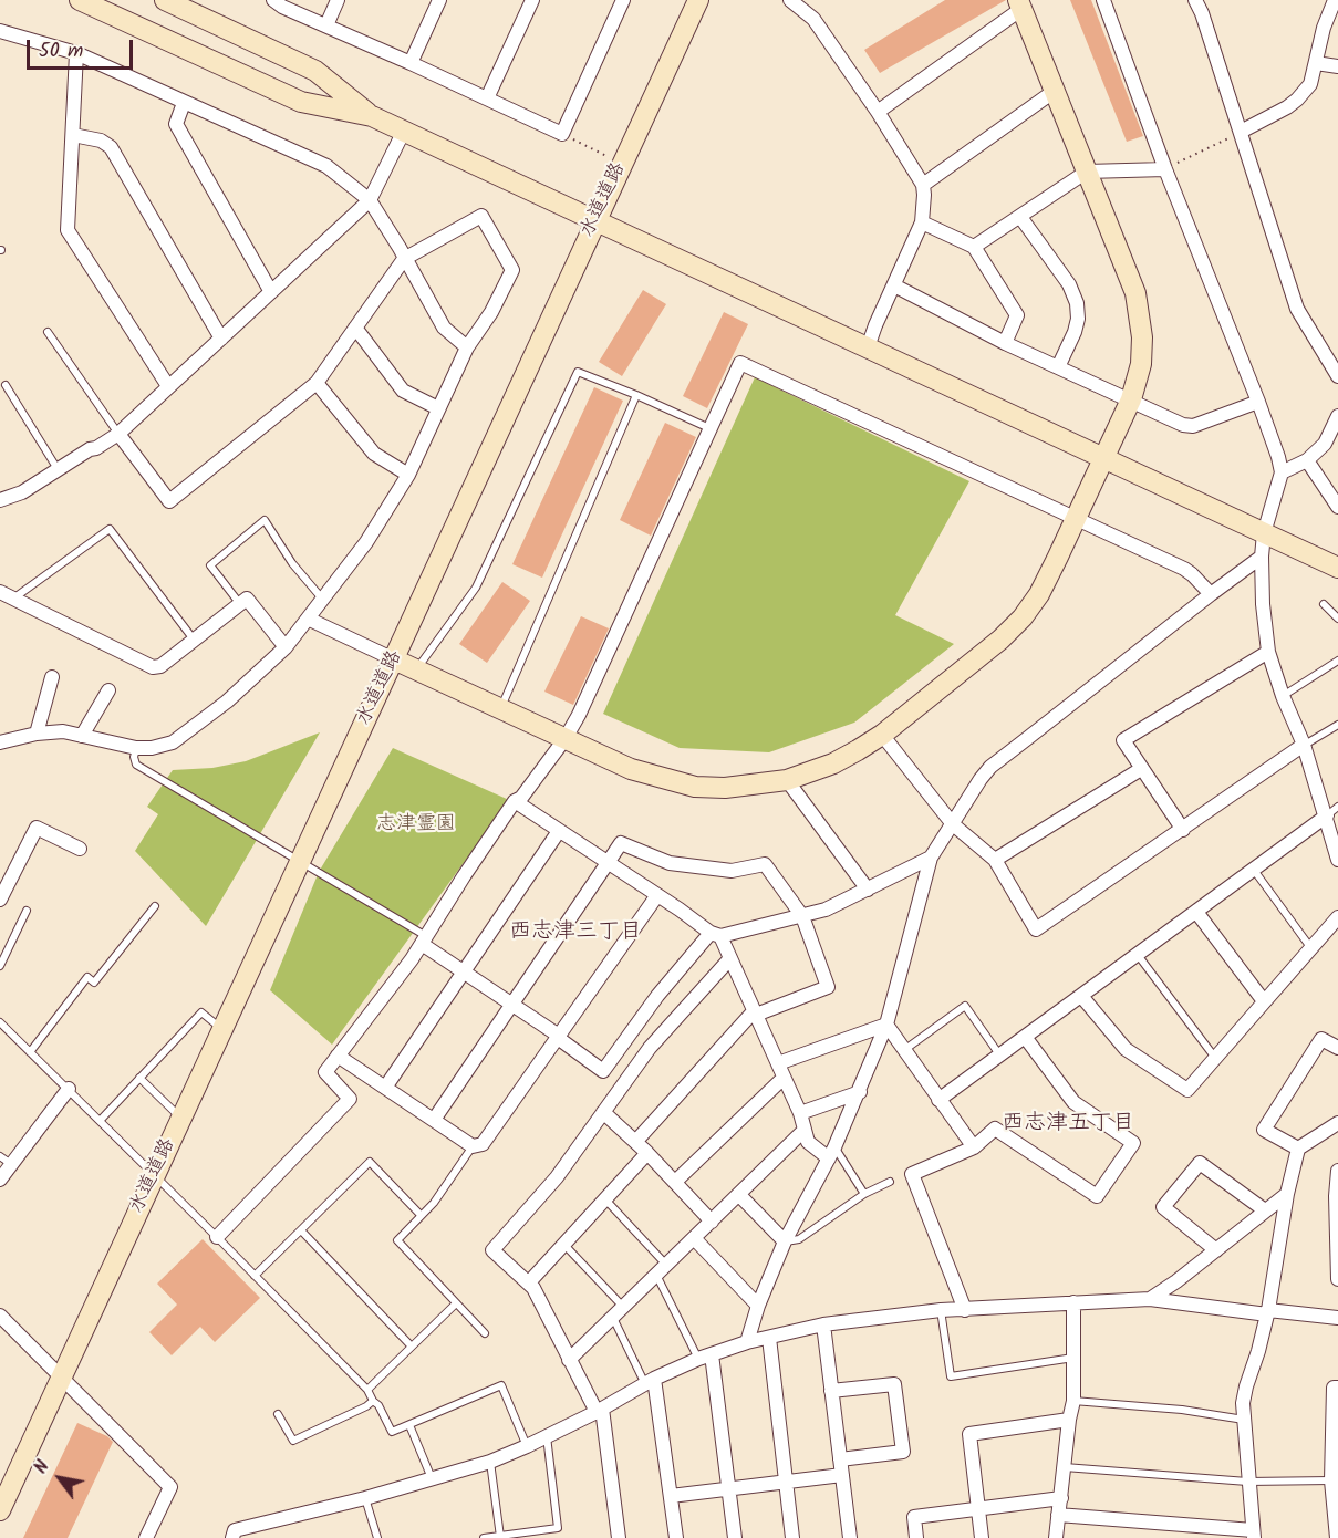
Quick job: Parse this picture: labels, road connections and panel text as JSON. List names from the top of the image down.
{
  "streets": {
    "street": ["水道道路"]
  },
  "districts": ["西志津三丁目", "西志津五丁目"],
  "parks": ["志津霊園"],
  "scale_bar": "50 m",
  "north": "top left"
}
